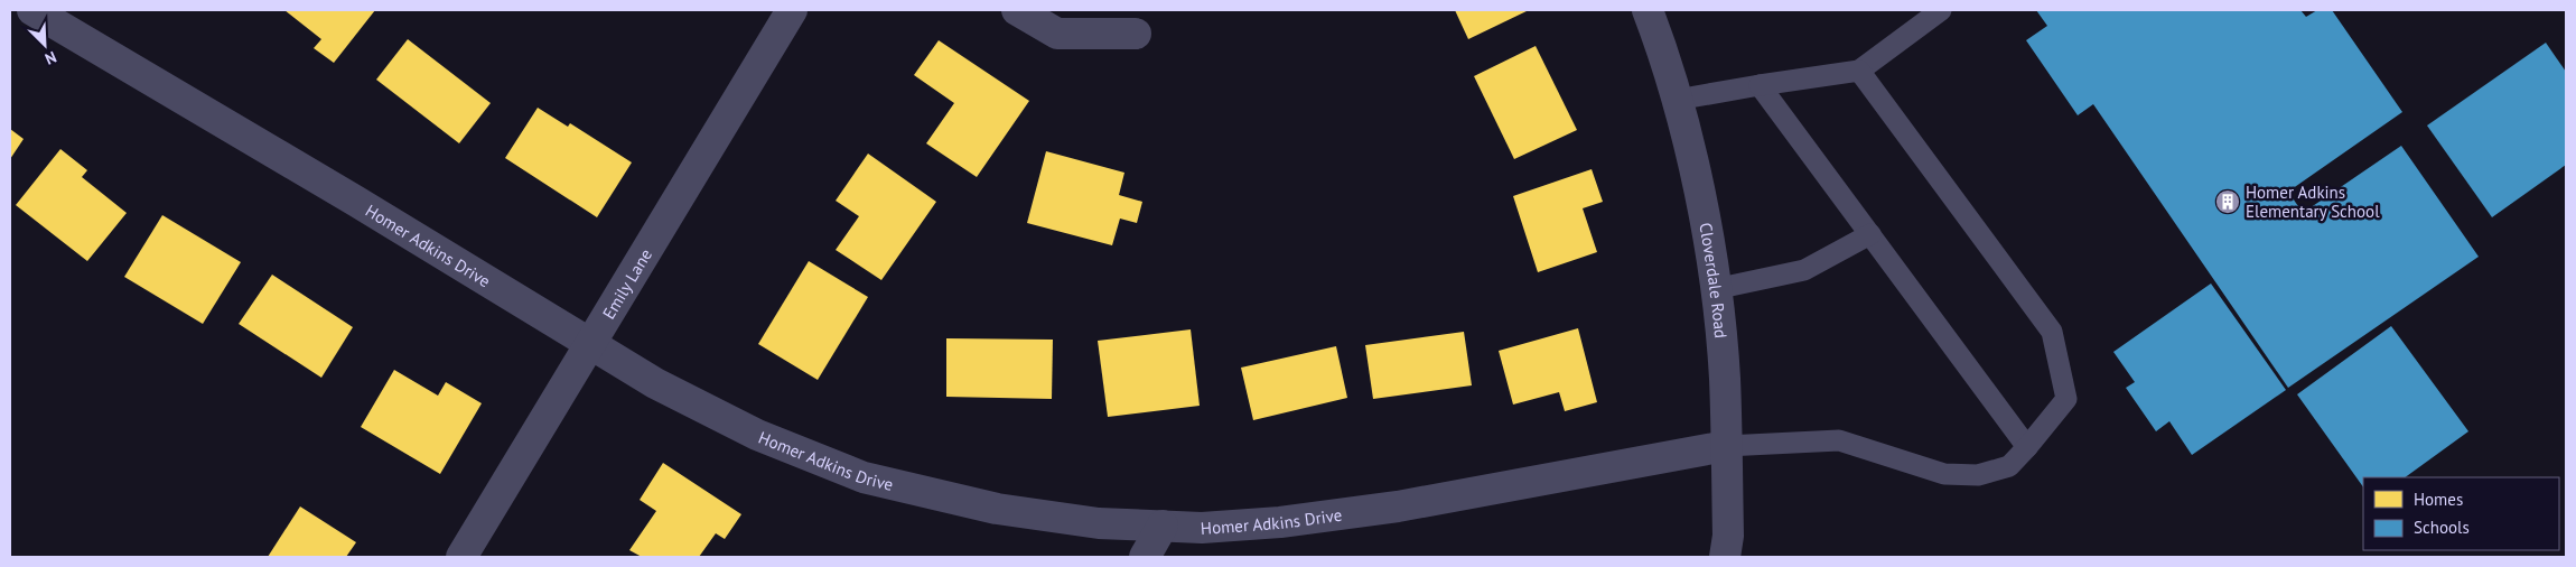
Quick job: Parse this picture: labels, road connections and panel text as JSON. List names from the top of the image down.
{
  "streets": {
    "street": ["Homer Adkins Drive", "Cloverdale Road", "Emily Lane"]
  },
  "crossings": [
    ["Homer Adkins Drive", "Cloverdale Road"],
    ["Homer Adkins Drive", "Emily Lane"]
  ],
  "places": {
    "building": ["Homer Adkins Elementary School"]
  },
  "legend": ["Homes", "Schools"],
  "north": "bottom right"
}
